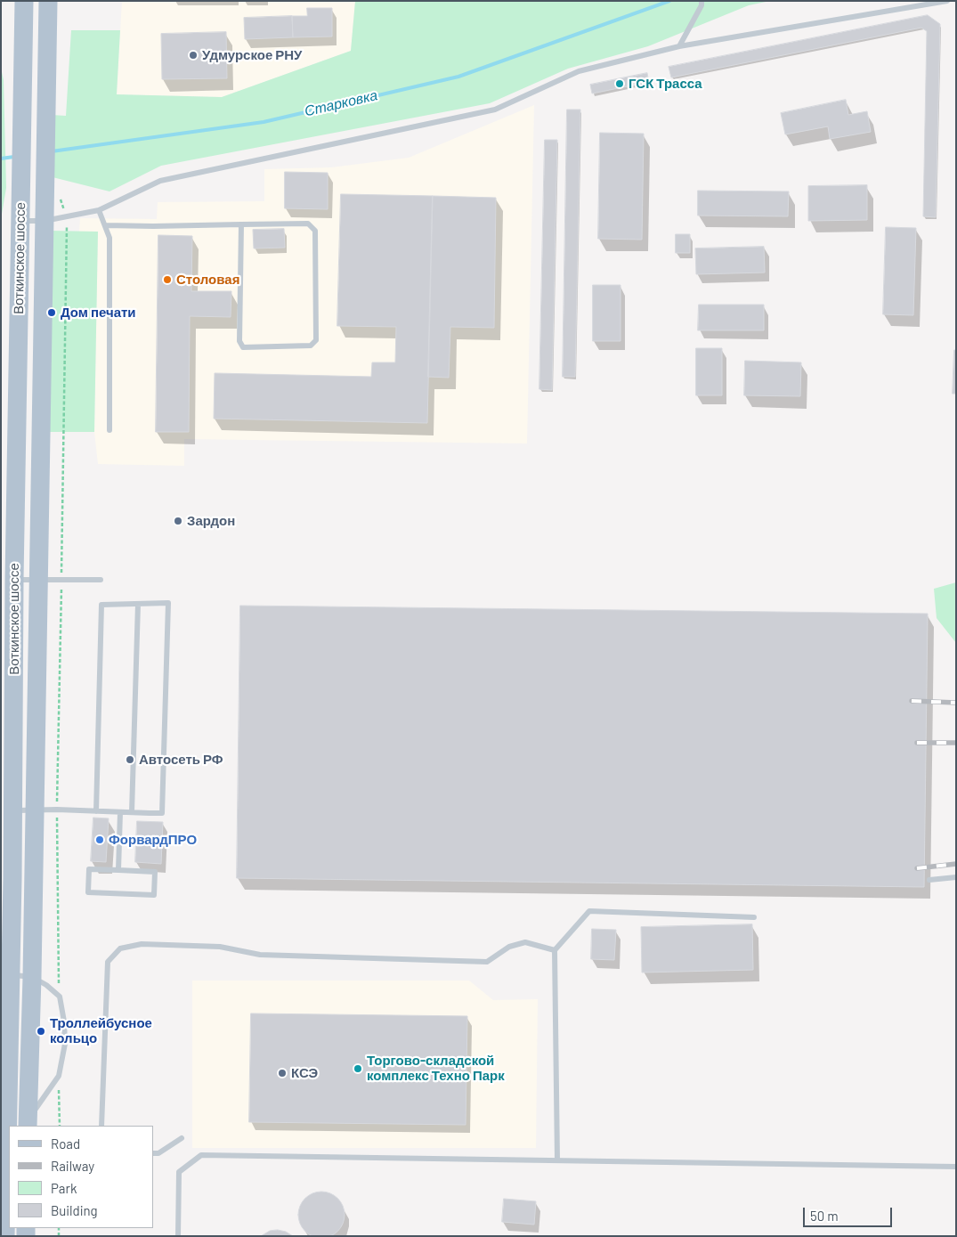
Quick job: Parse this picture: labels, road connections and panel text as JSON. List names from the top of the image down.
{
  "streets": {
    "main road": ["Воткинское шоссе"]
  },
  "water": ["Старковка"],
  "places": [
    "Удмурское РНУ",
    "ГСК Трасса",
    "Столовая",
    "Дом печати",
    "Зардон",
    "Автосеть РФ",
    "ФорвардПРО",
    "Троллейбусное кольцо",
    "Торгово-складской комплекс Техно Парк",
    "КСЭ"
  ],
  "legend": [
    "Road",
    "Railway",
    "Park",
    "Building"
  ],
  "scale_bar": "50 m"
}
